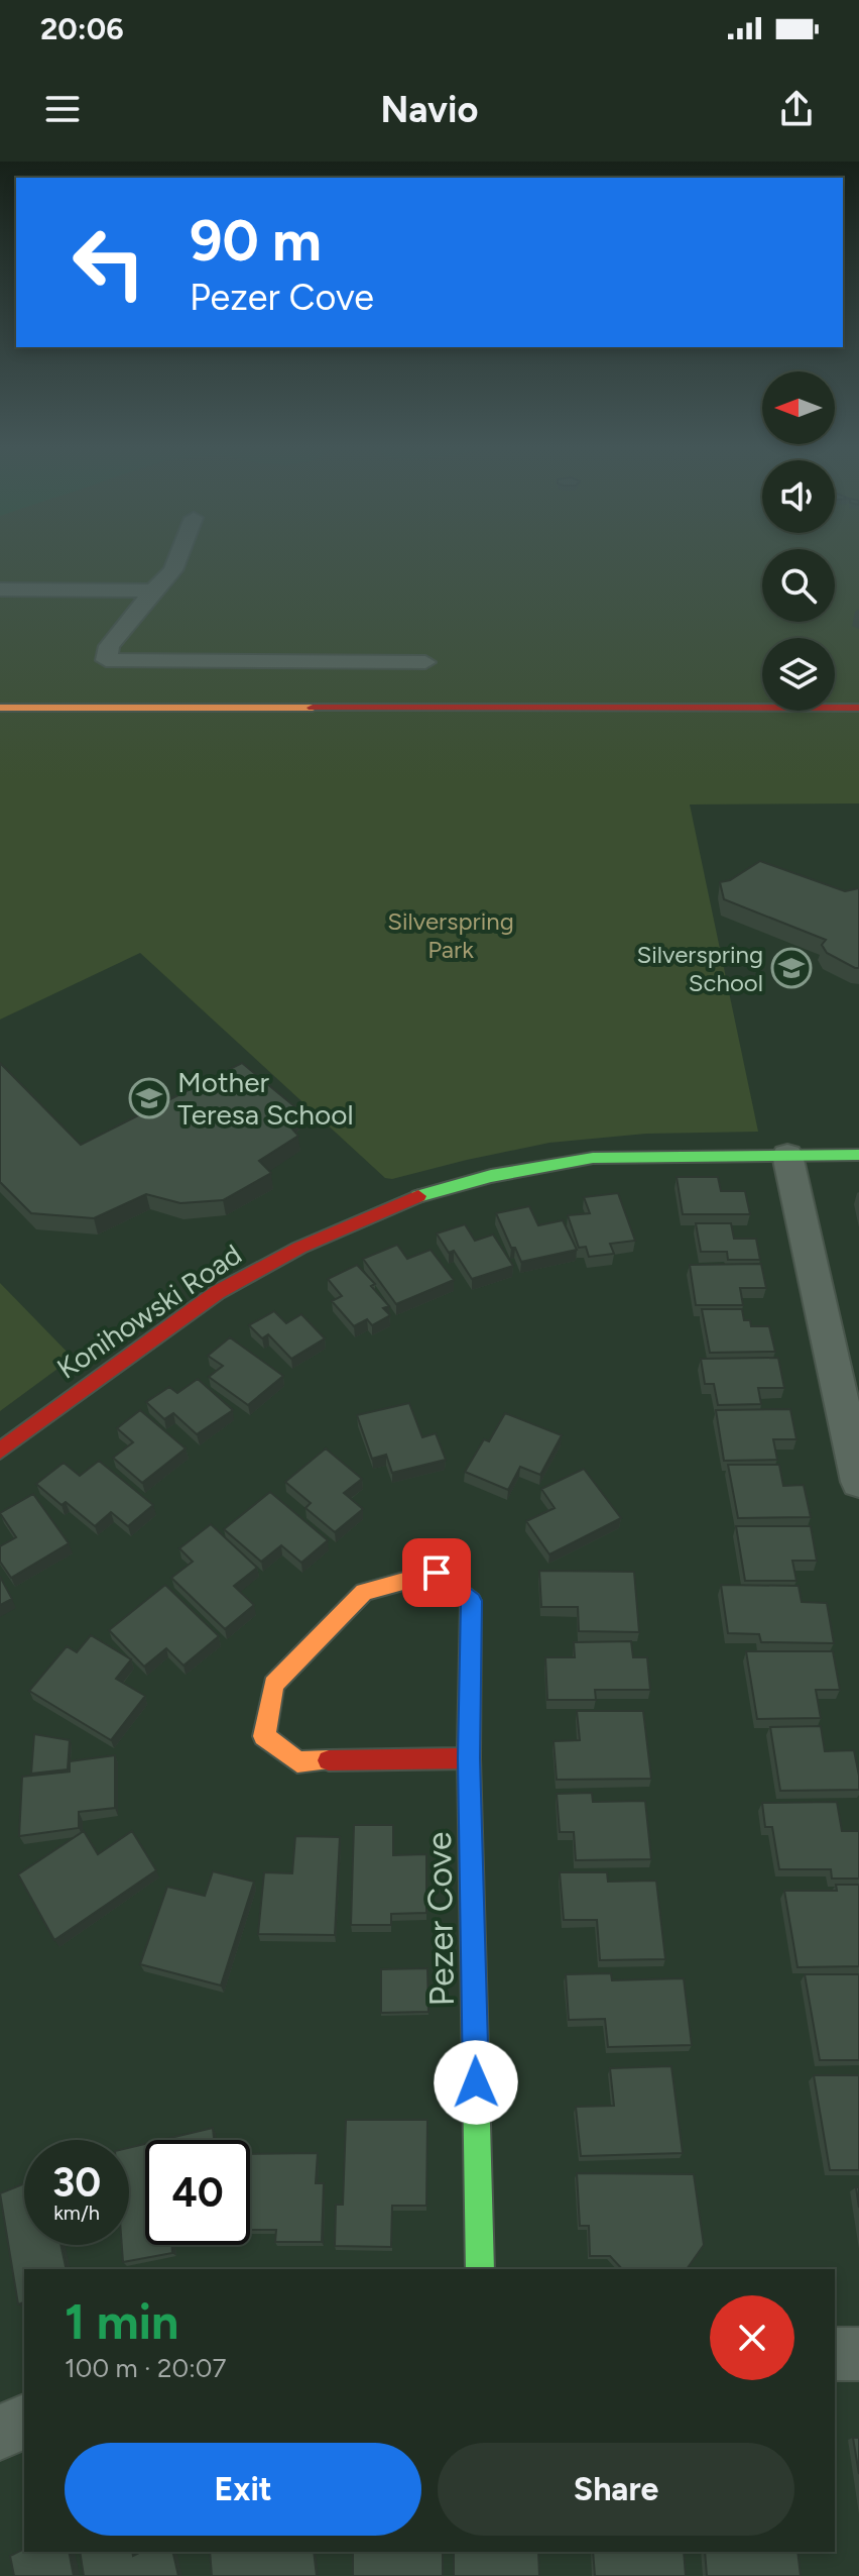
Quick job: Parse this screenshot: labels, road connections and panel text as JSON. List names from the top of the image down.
{
  "streets": {
    "street": ["Konihowski Road", "Pezer Cove"]
  },
  "parks": ["Silverspring Park"],
  "places": {
    "school or university": ["Silverspring School", "Mother Teresa School"]
  },
  "north": "left",
  "page": {
    "status": "20:06",
    "header": "Navio",
    "turn": ["90 m", "Pezer Cove"],
    "speed": "30 km/h",
    "limit": "40",
    "heading": ["1 min", "100 m · 20:07"],
    "buttons": ["Exit", "Share"]
  }
}
